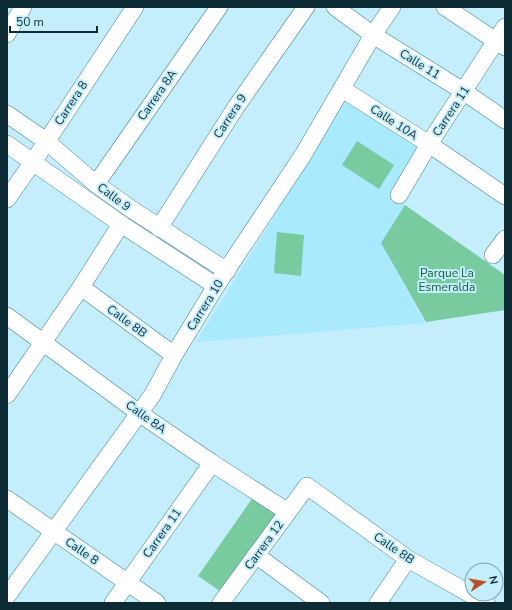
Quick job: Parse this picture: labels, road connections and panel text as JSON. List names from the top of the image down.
{
  "streets": {
    "street": [
      "Calle 11",
      "Carrera 8A",
      "Carrera 8",
      "Carrera 11",
      "Carrera 9",
      "Calle 10A",
      "Calle 9",
      "Carrera 10",
      "Calle 8B",
      "Calle 8A",
      "Carrera 12",
      "Calle 8"
    ]
  },
  "crossings": [
    ["Calle 11", "Carrera 11"],
    ["Calle 11", "Carrera 10"],
    ["Carrera 8A", "Calle 9"],
    ["Carrera 8", "Calle 9"],
    ["Carrera 11", "Calle 10A"],
    ["Carrera 11", "Calle 8A"],
    ["Carrera 11", "Calle 8"],
    ["Carrera 9", "Calle 9"],
    ["Calle 10A", "Carrera 10"],
    ["Calle 9", "Carrera 10"],
    ["Carrera 10", "Calle 8B"],
    ["Carrera 10", "Calle 8A"],
    ["Carrera 10", "Calle 8"],
    ["Calle 8B", "Carrera 12"],
    ["Calle 8A", "Carrera 12"]
  ],
  "parks": ["Parque La Esmeralda"],
  "scale_bar": "50 m",
  "north": "right"
}
